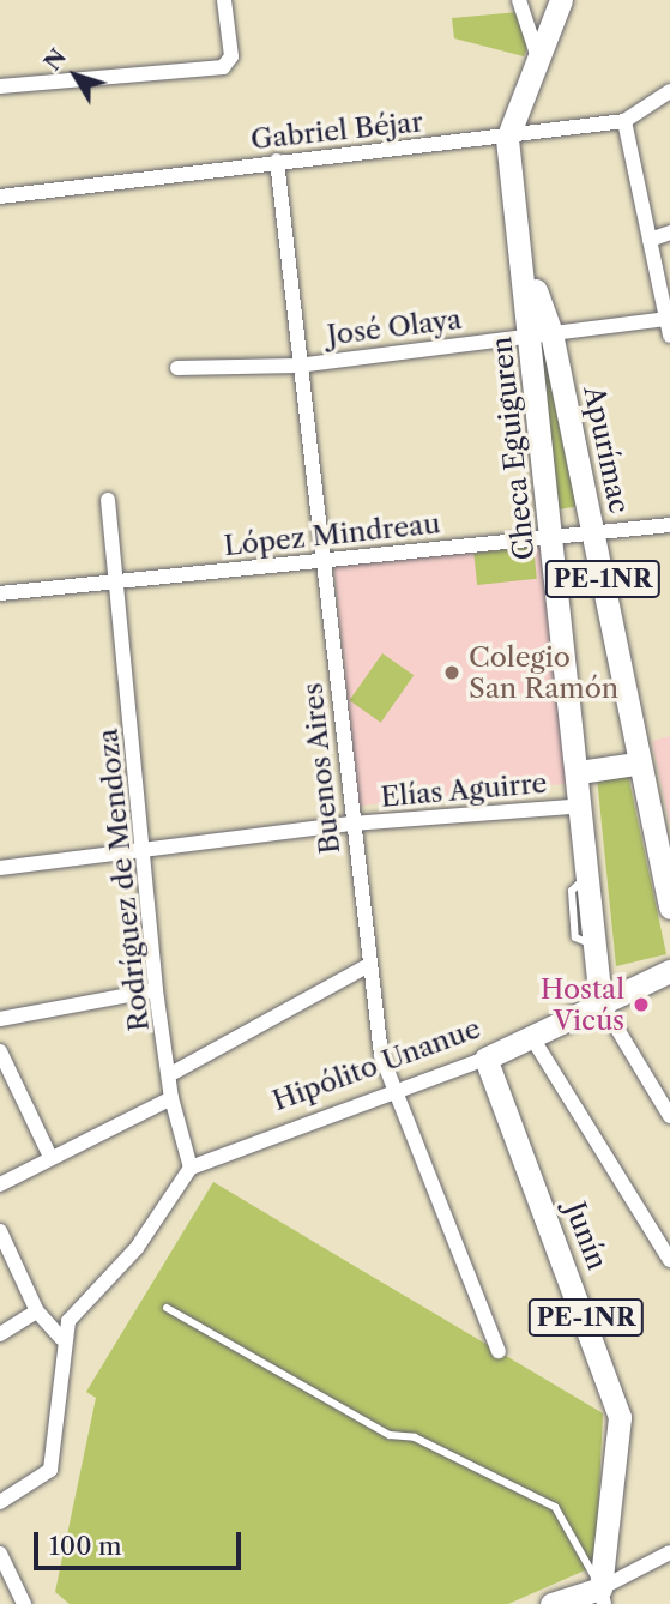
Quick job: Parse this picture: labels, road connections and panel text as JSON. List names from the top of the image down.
{
  "streets": {
    "main road": [
      "Checa Eguiguren",
      "Apurímac",
      "PE-1NR",
      "Hipólito Unanue",
      "Junín"
    ],
    "street": [
      "Gabriel Béjar",
      "José Olaya",
      "López Mindreau",
      "Buenos Aires",
      "Elías Aguirre",
      "Rodríguez de Mendoza"
    ]
  },
  "crossings": [
    ["Gabriel Béjar", "Checa Eguiguren"],
    ["Gabriel Béjar", "Buenos Aires"],
    ["José Olaya", "Checa Eguiguren"],
    ["José Olaya", "Apurímac"],
    ["José Olaya", "Buenos Aires"],
    ["Checa Eguiguren", "Apurímac"],
    ["Checa Eguiguren", "López Mindreau"],
    ["Checa Eguiguren", "Elías Aguirre"],
    ["Checa Eguiguren", "Hipólito Unanue"],
    ["Apurímac", "López Mindreau"],
    ["López Mindreau", "Buenos Aires"],
    ["López Mindreau", "Rodríguez de Mendoza"],
    ["Buenos Aires", "Elías Aguirre"],
    ["Buenos Aires", "Hipólito Unanue"],
    ["Elías Aguirre", "Rodríguez de Mendoza"],
    ["Rodríguez de Mendoza", "Hipólito Unanue"],
    ["Hipólito Unanue", "Junín"]
  ],
  "places": ["Colegio San Ramón", "Hostal Vicús"],
  "scale_bar": "100 m",
  "north": "top left"
}
